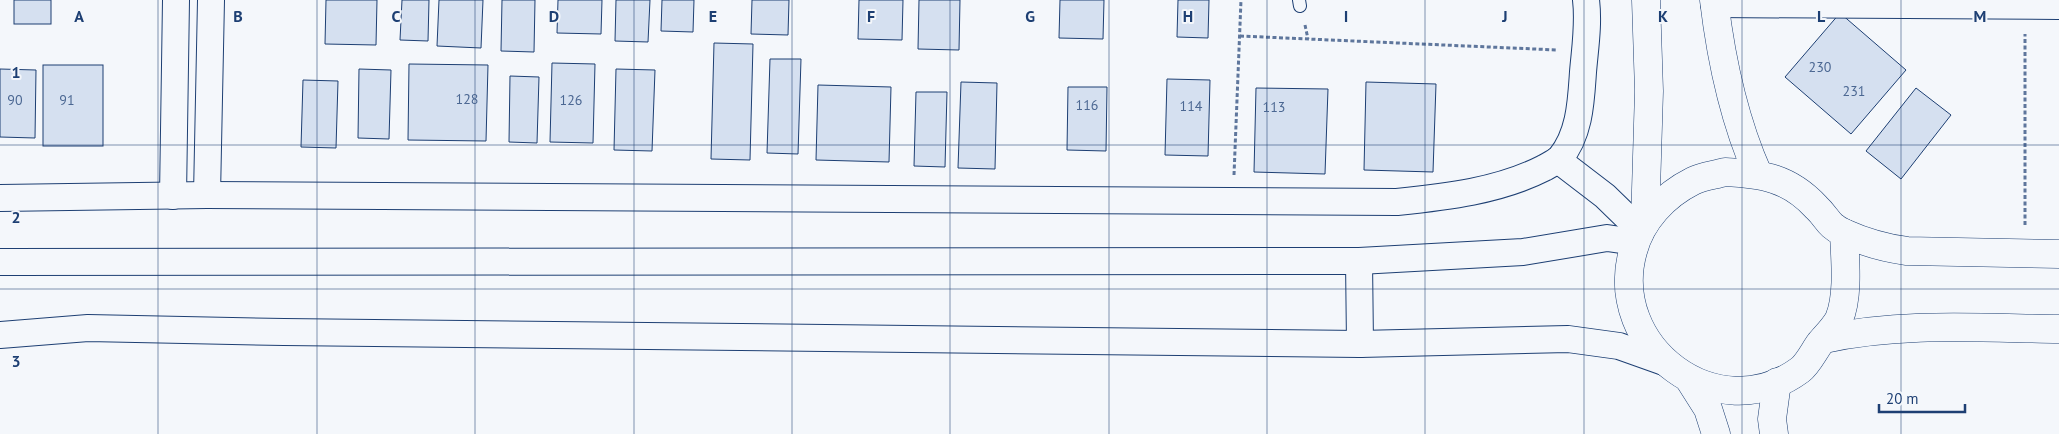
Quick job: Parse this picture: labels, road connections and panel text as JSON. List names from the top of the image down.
{
  "house_numbers": [
    "230",
    "231",
    "128",
    "90",
    "91",
    "126",
    "116",
    "114",
    "113"
  ],
  "scale_bar": "20 m",
  "grid": {
    "columns": [
      "A",
      "B",
      "C",
      "D",
      "E",
      "F",
      "G",
      "H",
      "I",
      "J",
      "K",
      "L",
      "M"
    ],
    "rows": ["1", "2", "3"]
  }
}
